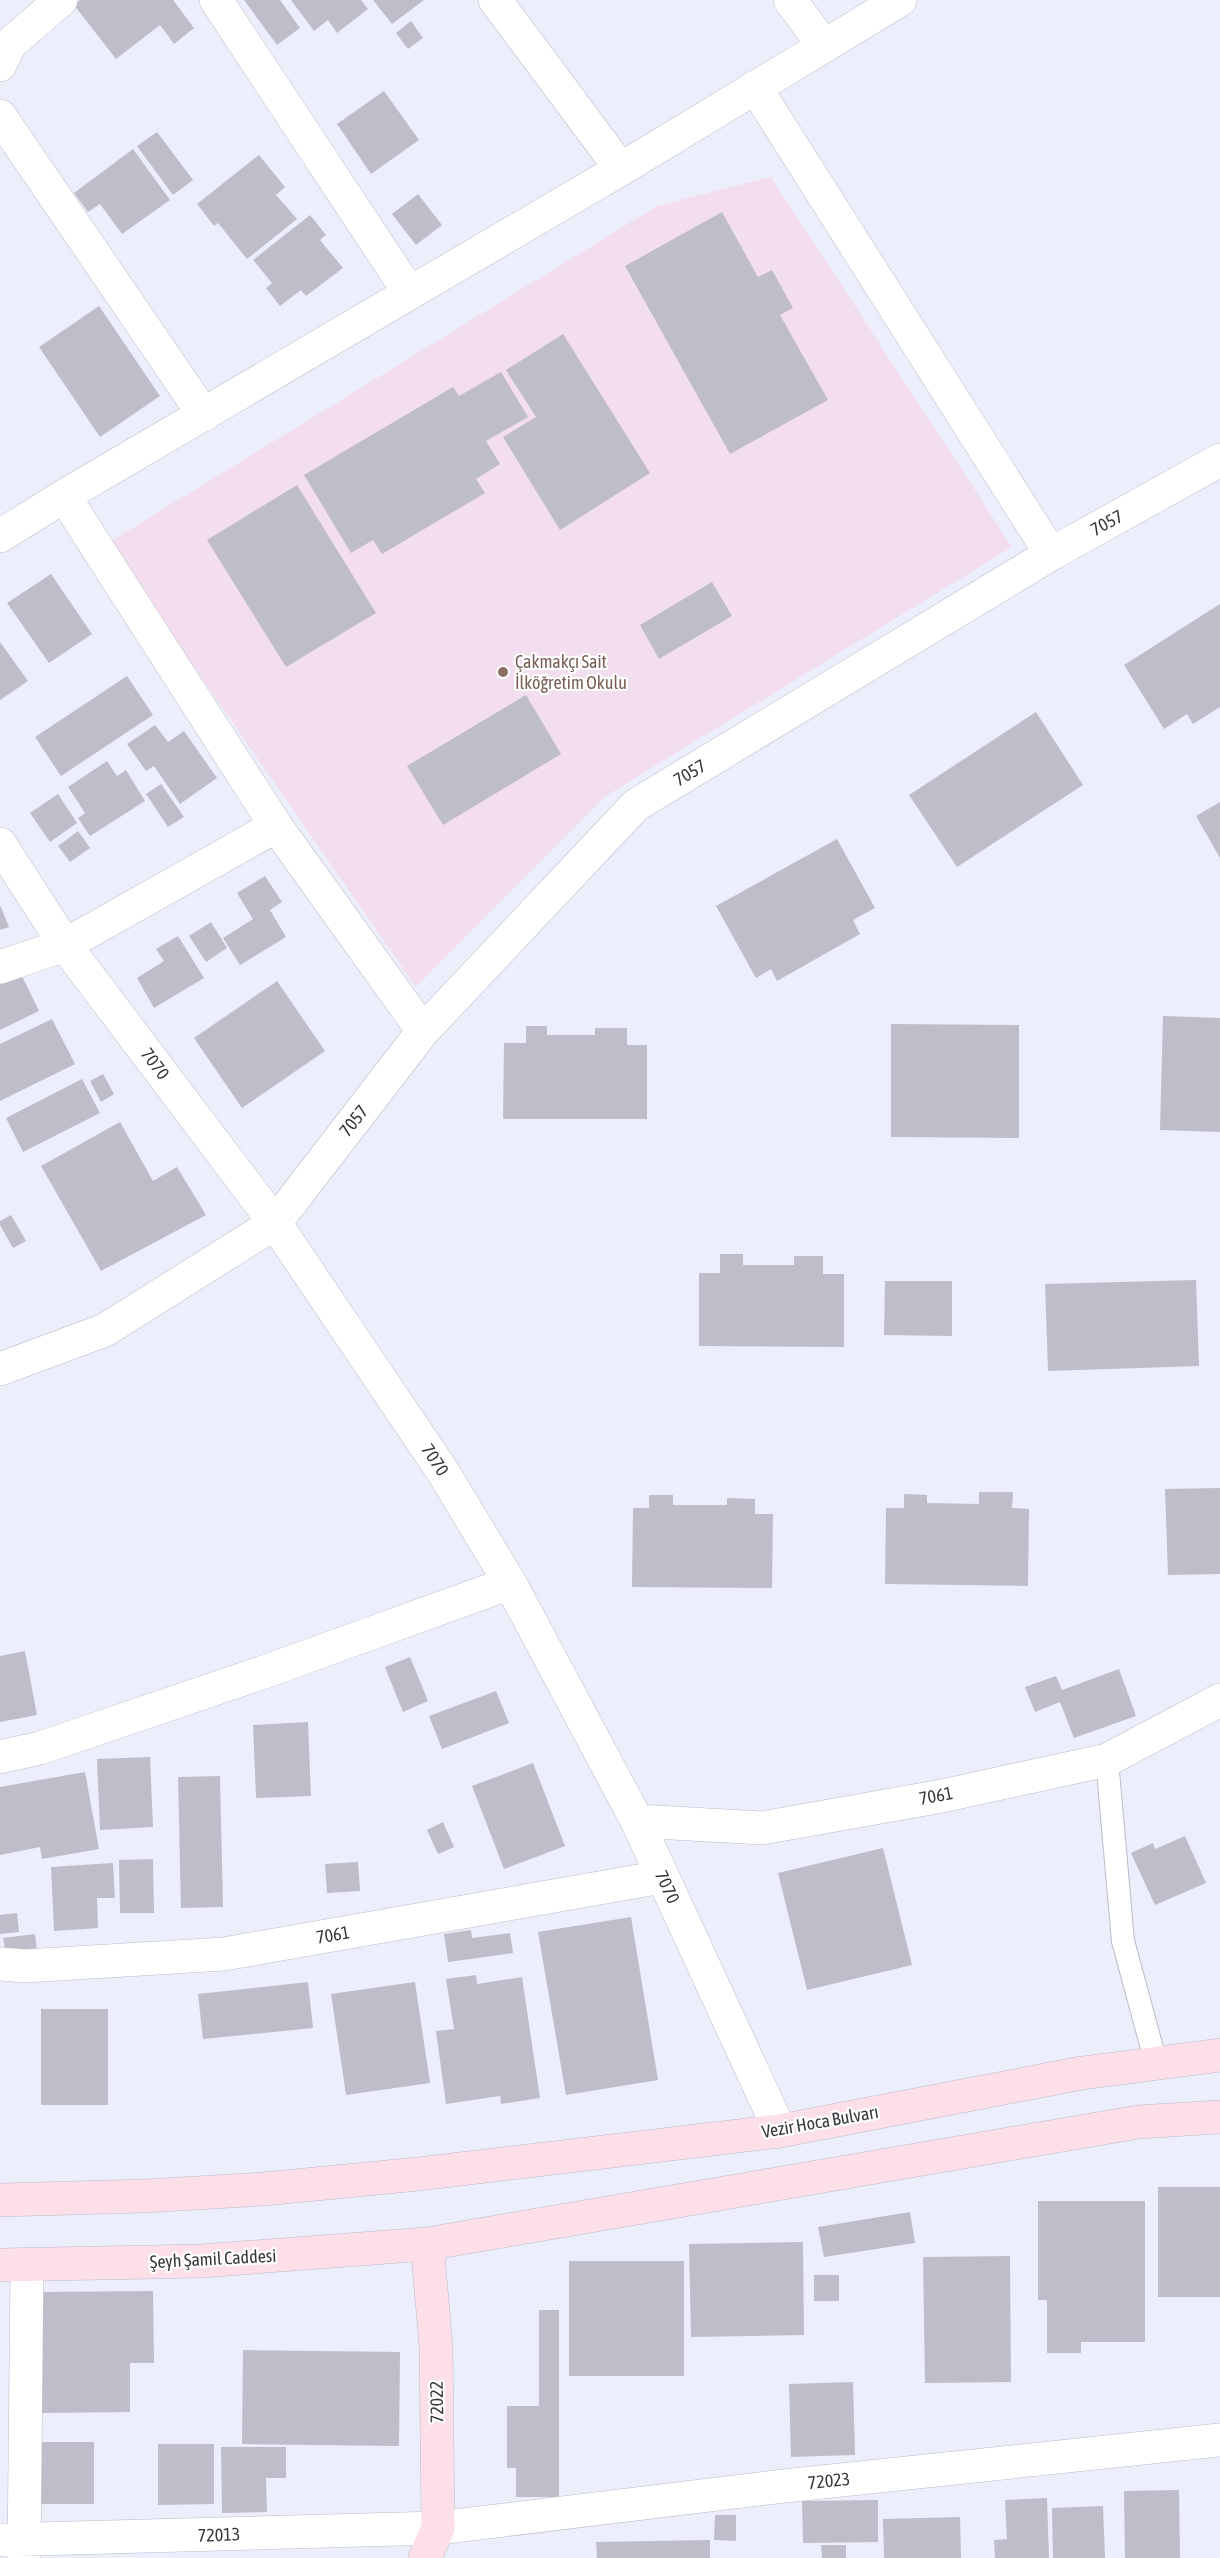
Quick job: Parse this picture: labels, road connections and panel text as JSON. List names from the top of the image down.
{
  "streets": {
    "main road": ["Vezir Hoca Bulvarı", "Şeyh Şamil Caddesi", "72022"],
    "street": [
      "7057",
      "7070",
      "7061",
      "72023",
      "72013"
    ]
  },
  "crossings": [
    ["7057", "7070"],
    ["7070", "7061"],
    ["7070", "Vezir Hoca Bulvarı"],
    ["Şeyh Şamil Caddesi", "72022"],
    ["72022", "72023"],
    ["72022", "72013"],
    ["72023", "72013"]
  ],
  "places": ["Çakmakçı Sait İlköğretim Okulu"]
}
